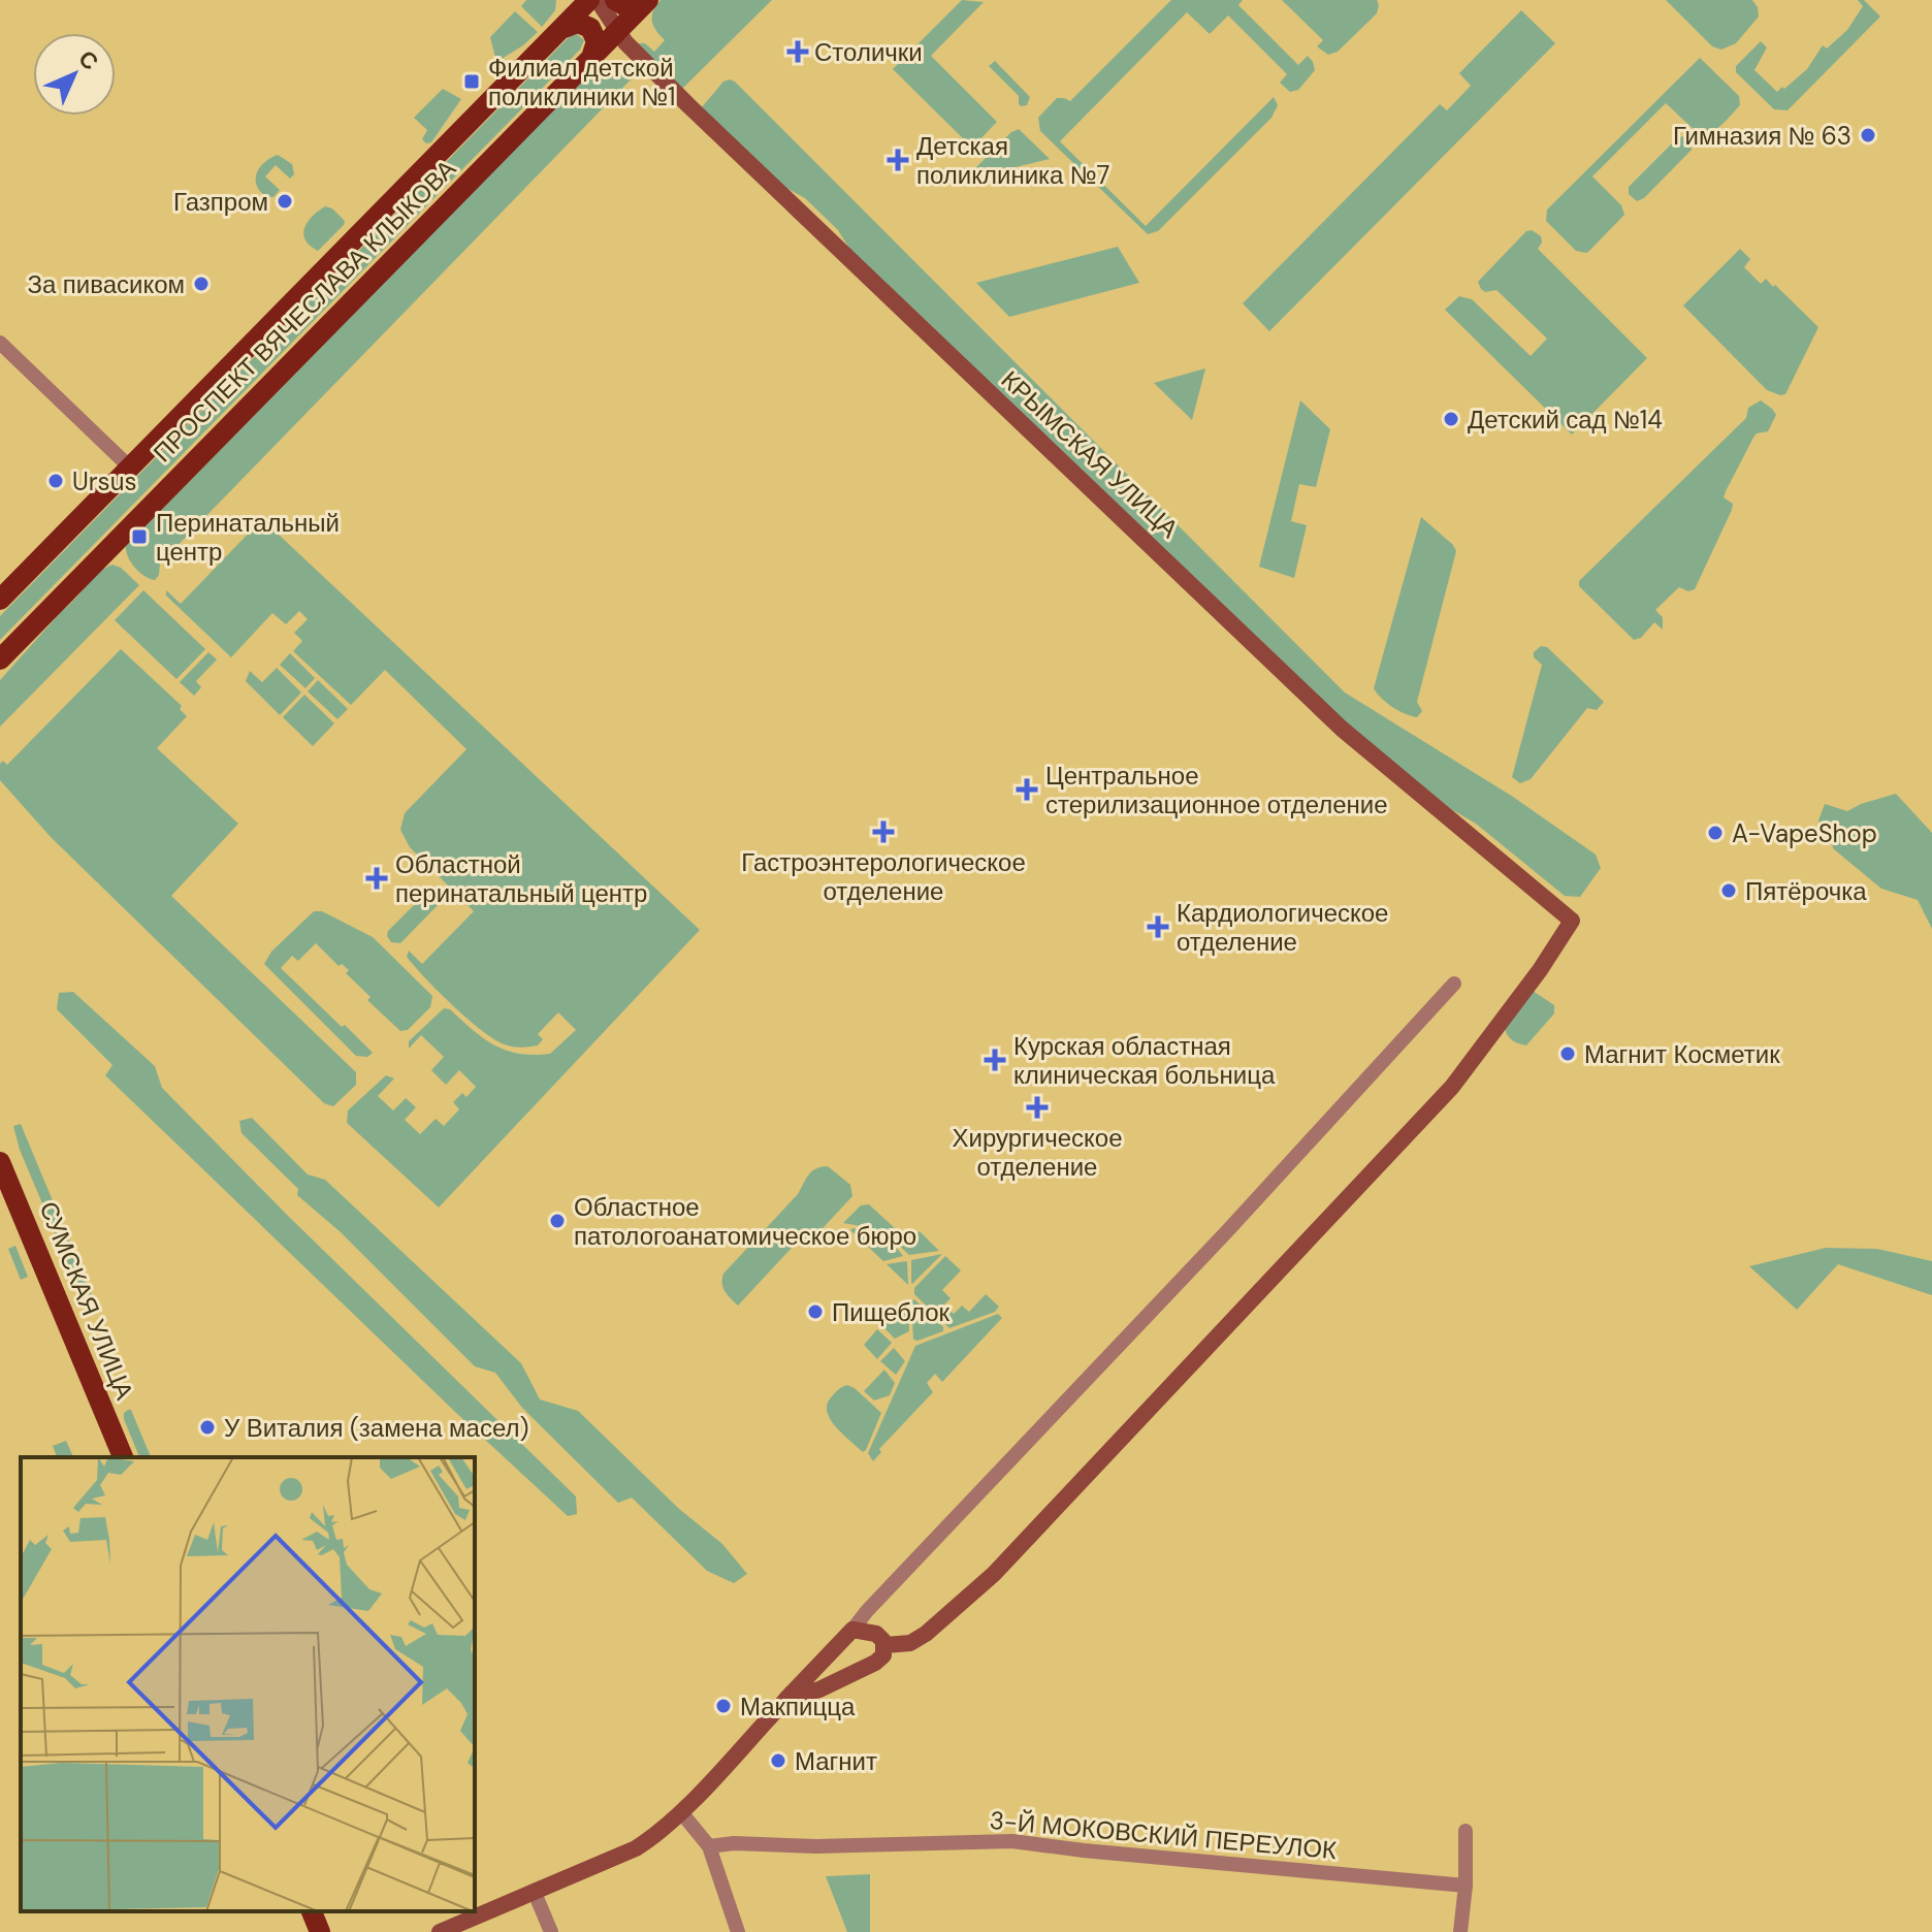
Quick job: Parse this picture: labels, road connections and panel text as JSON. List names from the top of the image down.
{
  "streets": {
    "main road": ["ПРОСПЕКТ ВЯЧЕСЛАВА КЛЫКОВА", "СУМСКАЯ УЛИЦА"],
    "street": ["КРЫМСКАЯ УЛИЦА", "3-Й МОКОВСКИЙ ПЕРЕУЛОК"]
  },
  "crossings": [
    ["ПРОСПЕКТ ВЯЧЕСЛАВА КЛЫКОВА", "КРЫМСКАЯ УЛИЦА"]
  ],
  "places": {
    "health": [
      "Столички",
      "Детская поликлиника №7",
      "Центральное стерилизационное отделение",
      "Гастроэнтерологическое отделение",
      "Областной перинатальный центр",
      "Кардиологическое отделение",
      "Курская областная клиническая больница",
      "Хирургическое отделение"
    ],
    "transit": ["Филиал детской поликлиники №1", "Перинатальный центр"],
    "other": [
      "Гимназия № 63",
      "Газпром",
      "За пивасиком",
      "Детский сад №14",
      "Ursus",
      "A-VapeShop",
      "Пятёрочка",
      "Магнит Косметик",
      "Областное патологоанатомическое бюро",
      "Пищеблок",
      "У Виталия (замена масел)",
      "Макпицца",
      "Магнит"
    ]
  },
  "north": "top right"
}
